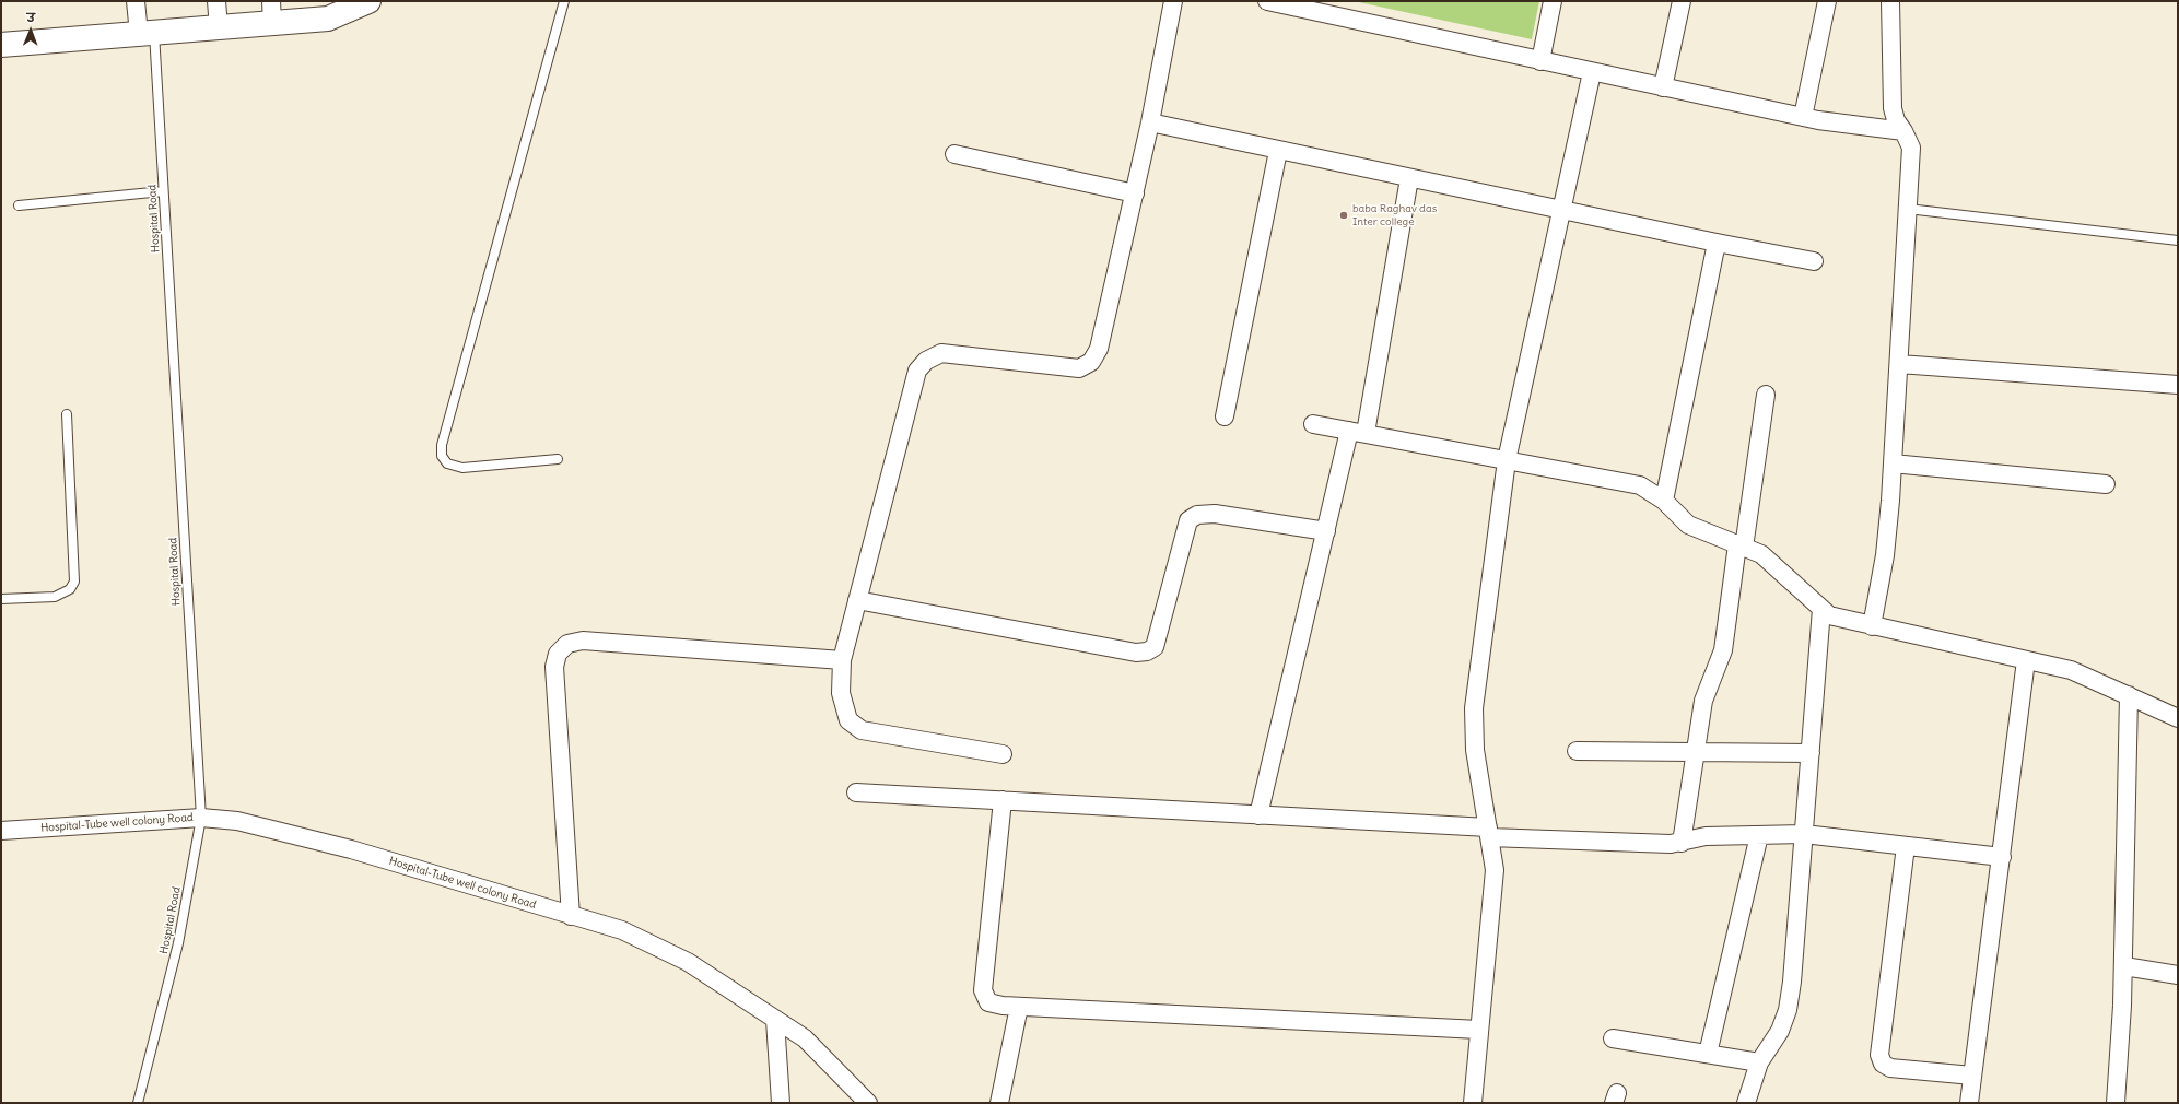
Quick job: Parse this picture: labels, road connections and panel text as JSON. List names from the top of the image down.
{
  "streets": {
    "street": ["Hospital-Tube well colony Road"],
    "lane": ["Hospital Road"]
  },
  "crossings": [
    ["Hospital Road", "Hospital-Tube well colony Road"]
  ],
  "places": ["baba Raghav das Inter college"],
  "north": "top"
}
